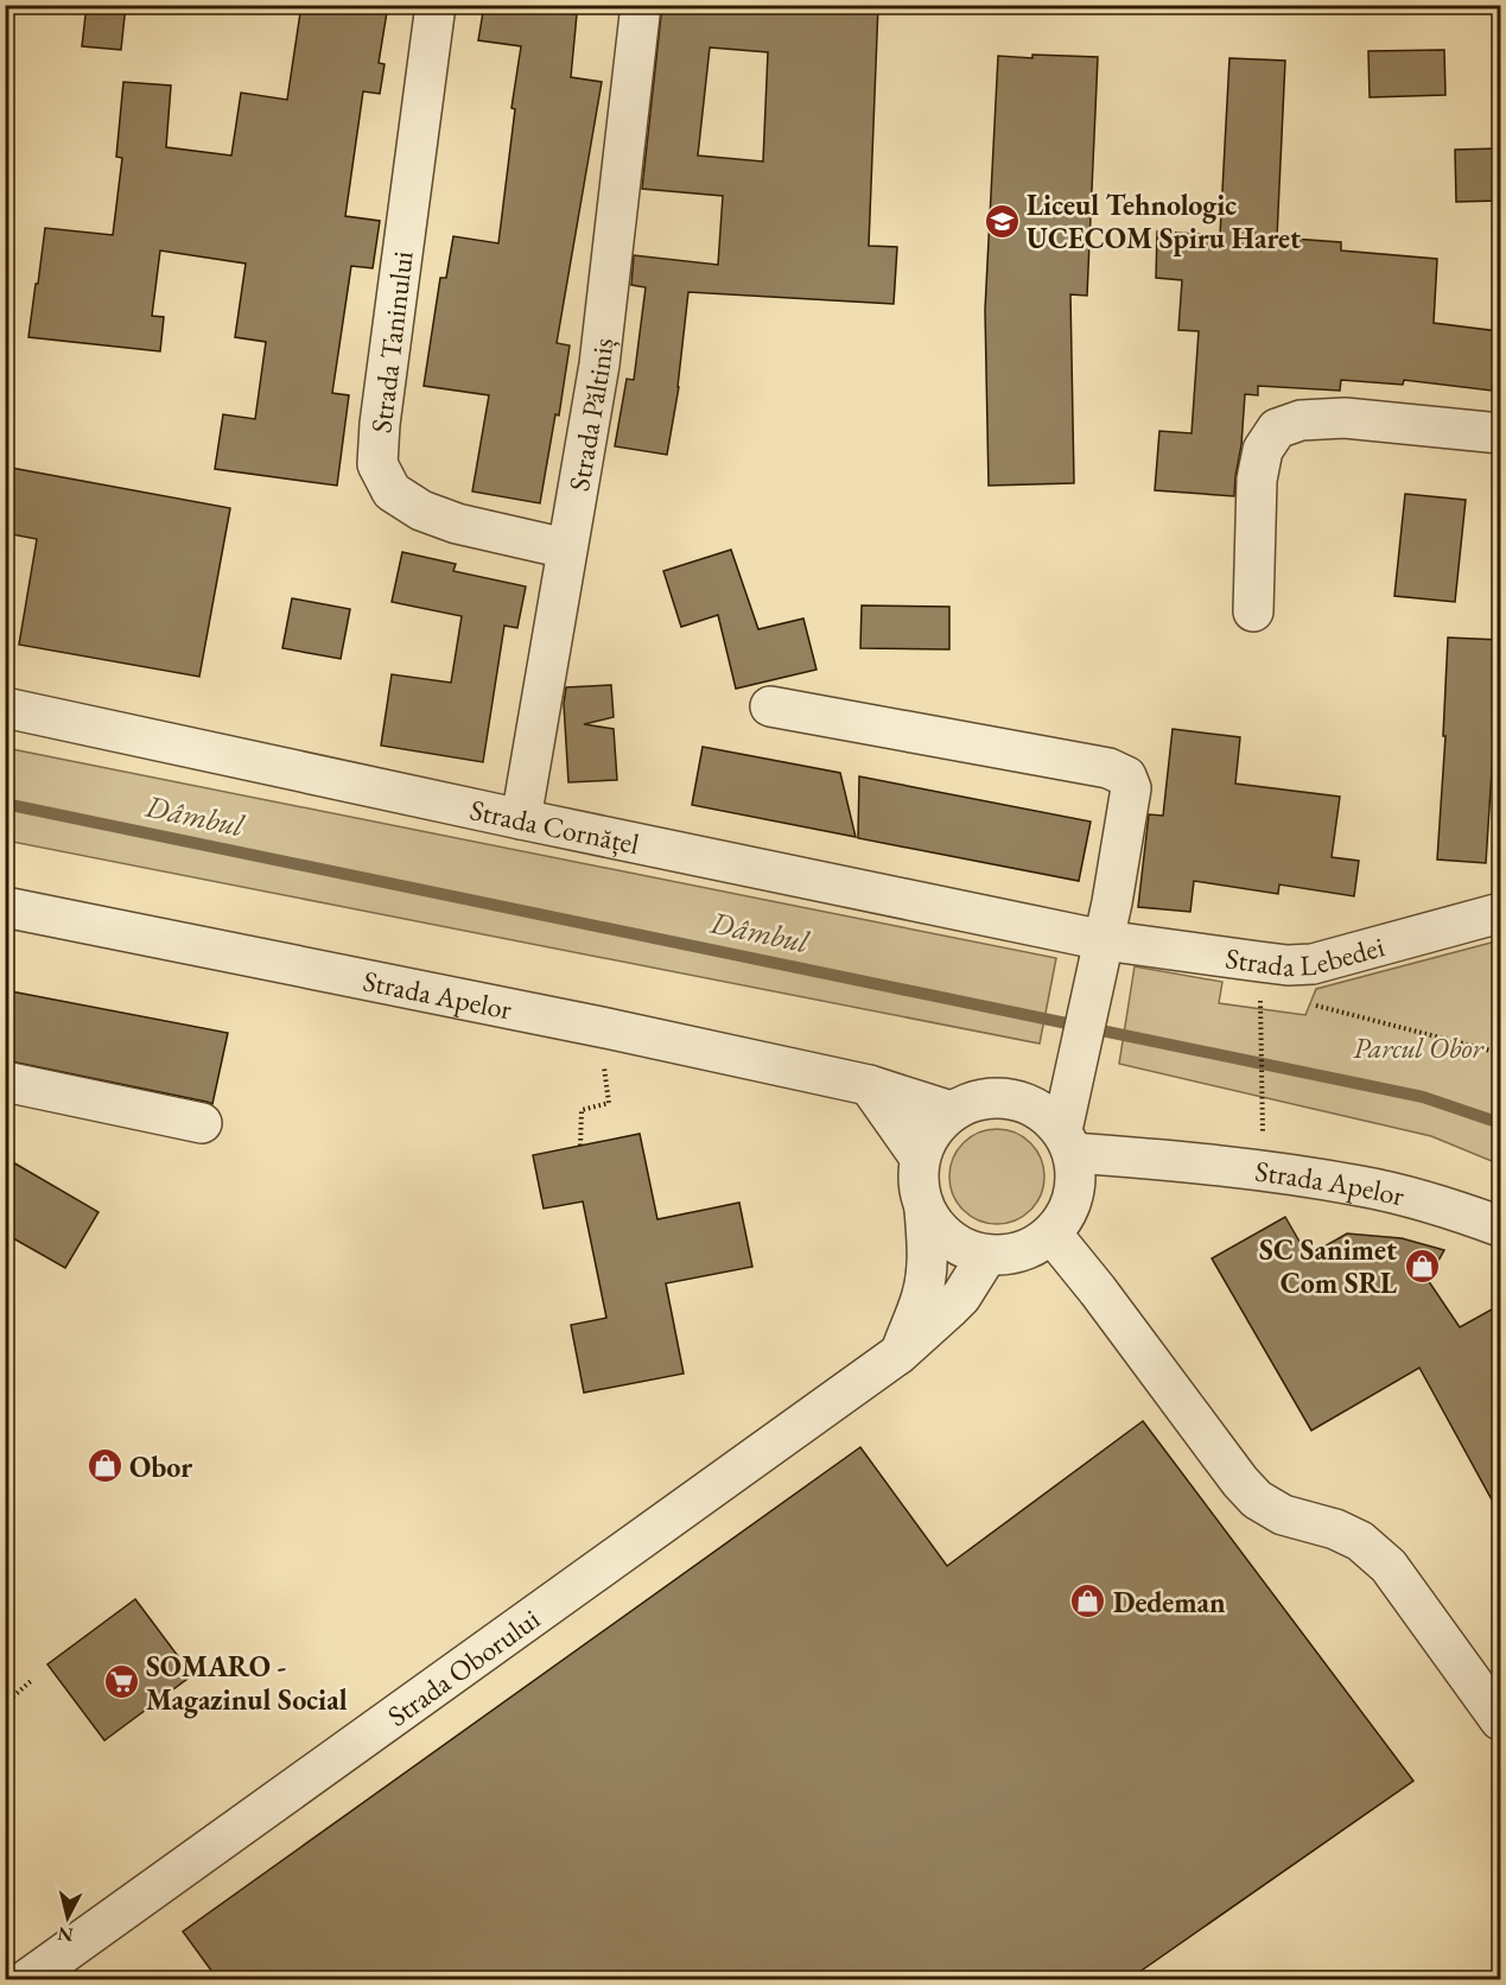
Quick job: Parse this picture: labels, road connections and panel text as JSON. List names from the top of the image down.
{
  "streets": {
    "street": [
      "Strada Taninului",
      "Strada Păltiniș",
      "Strada Cornățel",
      "Strada Lebedei",
      "Strada Apelor",
      "Strada Oborului"
    ]
  },
  "crossings": [
    ["Strada Taninului", "Strada Păltiniș"],
    ["Strada Păltiniș", "Strada Cornățel"],
    ["Strada Cornățel", "Strada Lebedei"],
    ["Strada Apelor", "Strada Oborului"]
  ],
  "water": ["Dâmbul"],
  "parks": ["Parcul Obor"],
  "places": {
    "school or university": ["Liceul Tehnologic UCECOM Spiru Haret"],
    "shop": ["SC Sanimet Com SRL", "Obor", "Dedeman"],
    "supermarket": ["SOMARO - Magazinul Social"]
  },
  "north": "bottom"
}
